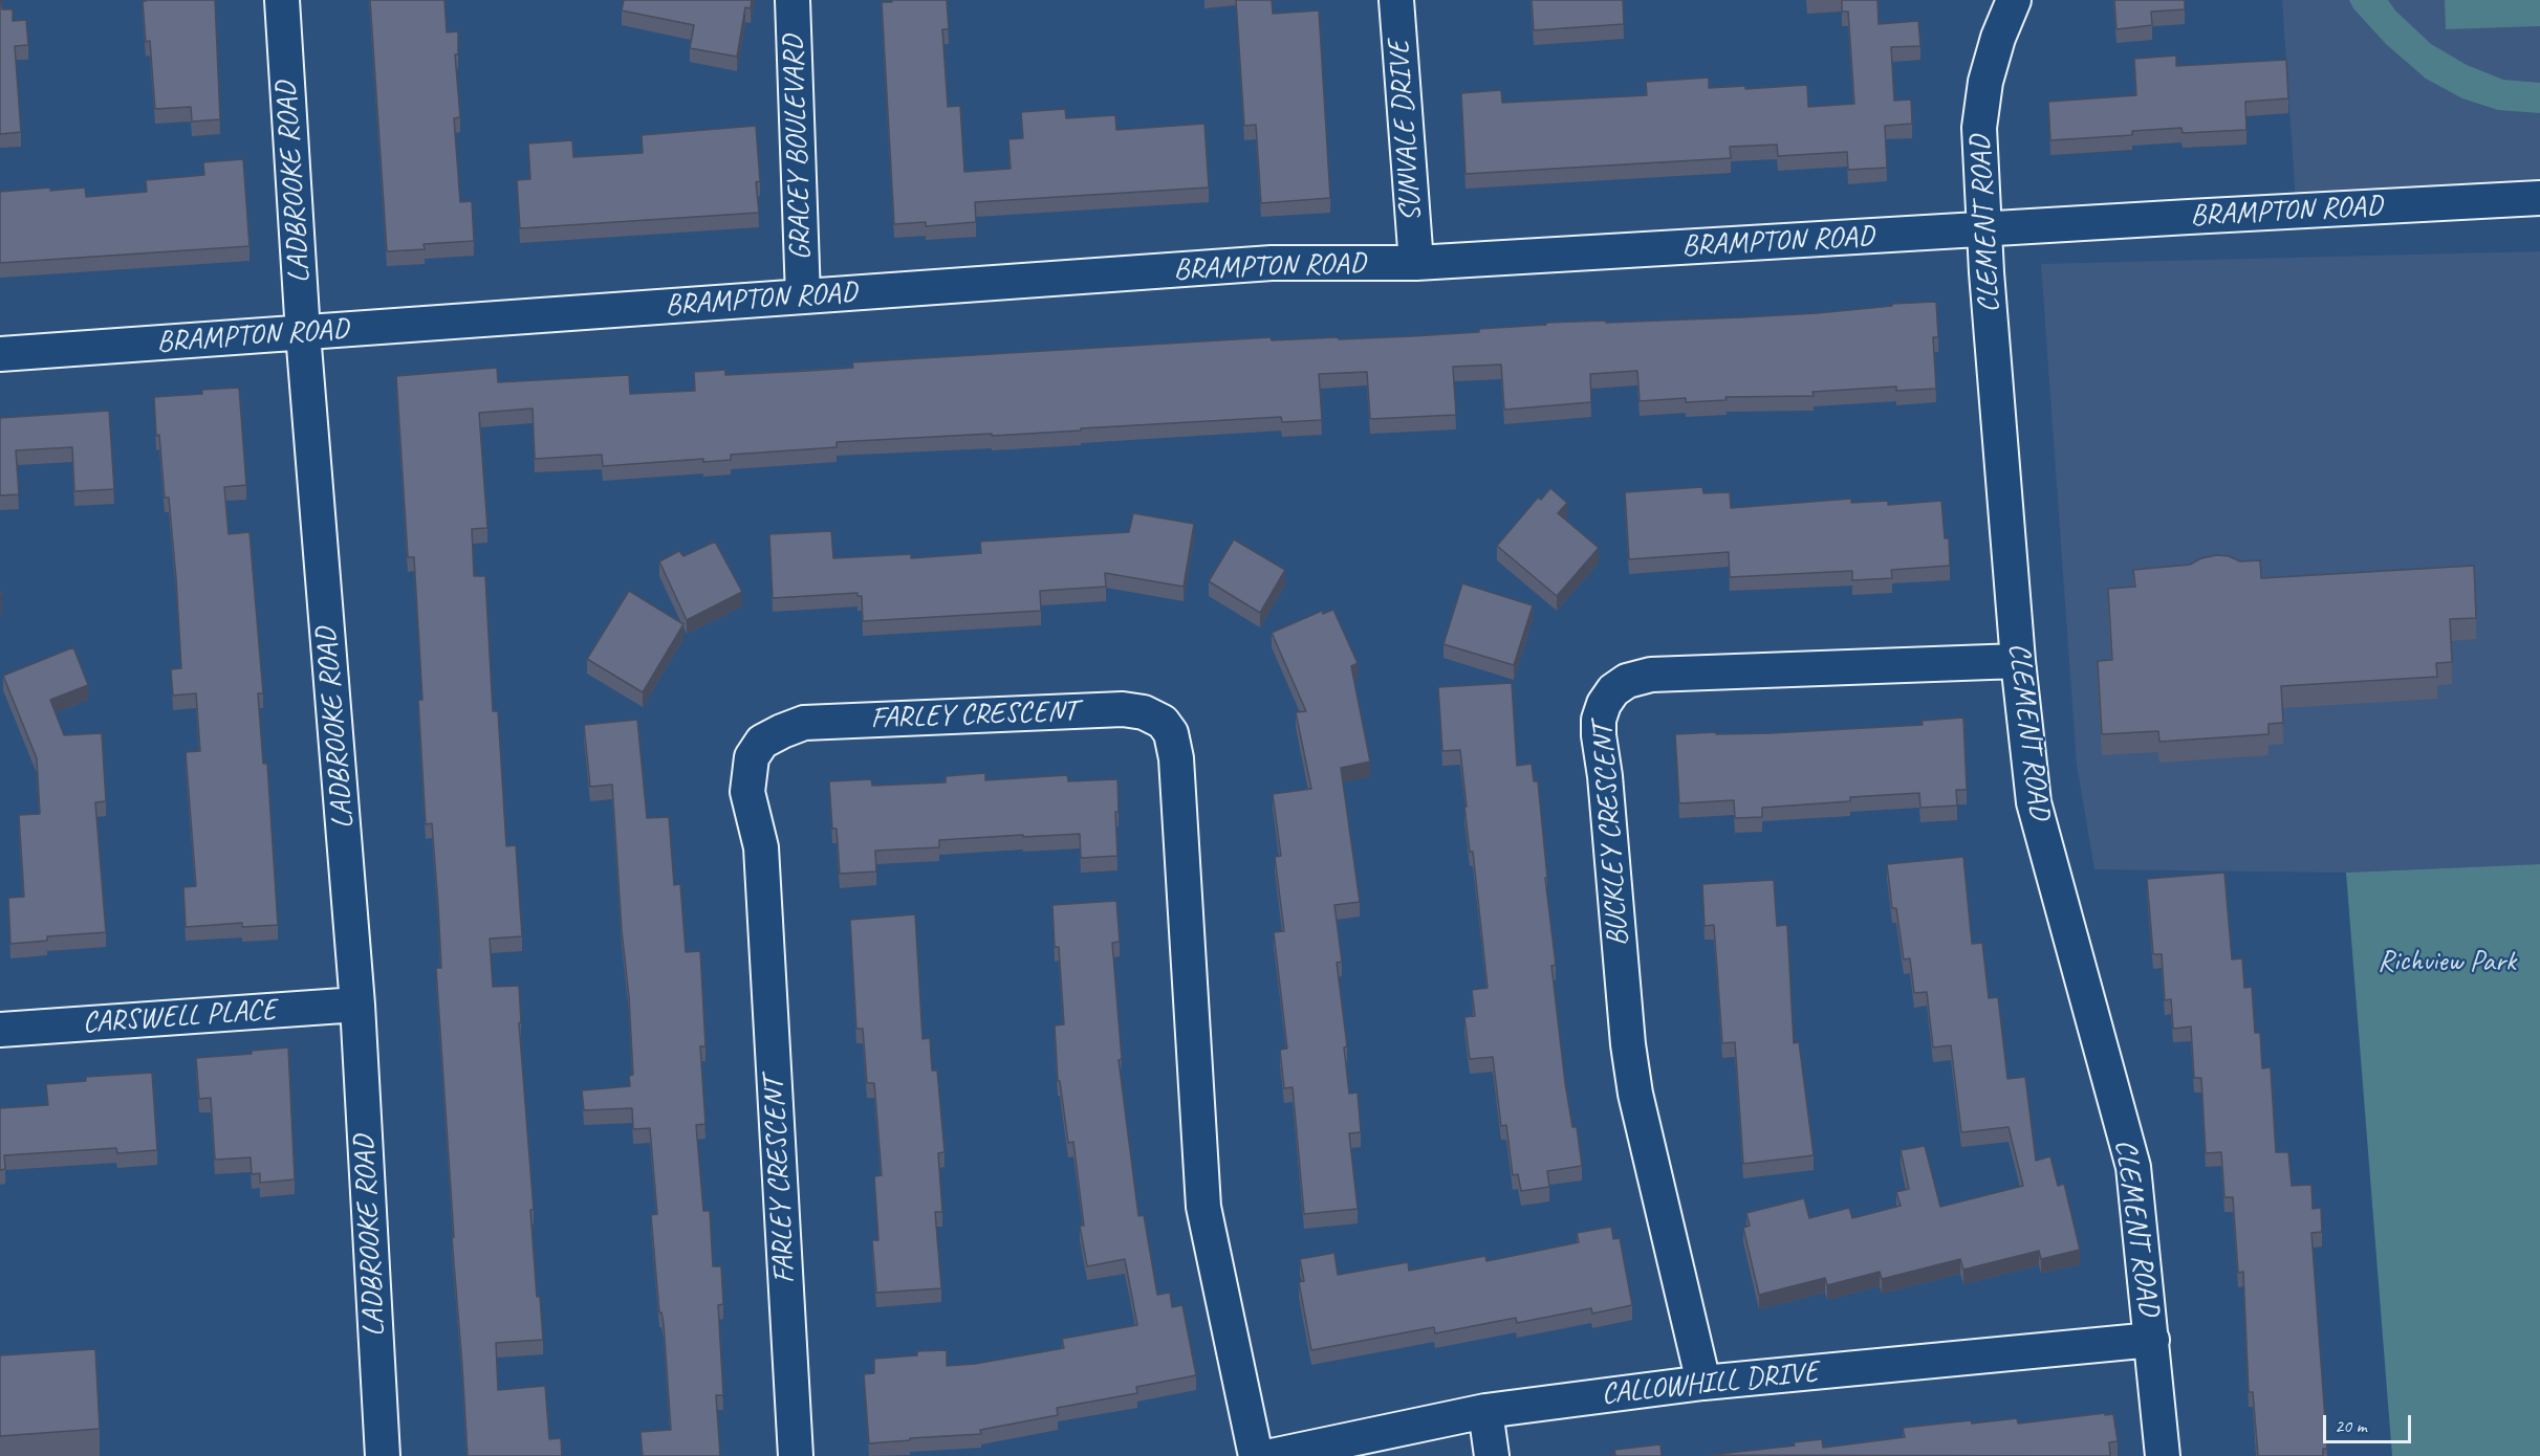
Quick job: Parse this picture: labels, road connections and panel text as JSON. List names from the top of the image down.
{
  "streets": {
    "street": [
      "SUNVALE DRIVE",
      "GRACEY BOULEVARD",
      "LADBROOKE ROAD",
      "BRAMPTON ROAD",
      "CLEMENT ROAD",
      "FARLEY CRESCENT",
      "BUCKLEY CRESCENT",
      "CARSWELL PLACE",
      "CALLOWHILL DRIVE"
    ]
  },
  "crossings": [
    ["SUNVALE DRIVE", "BRAMPTON ROAD"],
    ["GRACEY BOULEVARD", "BRAMPTON ROAD"],
    ["LADBROOKE ROAD", "BRAMPTON ROAD"],
    ["LADBROOKE ROAD", "CARSWELL PLACE"],
    ["BRAMPTON ROAD", "CLEMENT ROAD"],
    ["CLEMENT ROAD", "BUCKLEY CRESCENT"],
    ["CLEMENT ROAD", "CALLOWHILL DRIVE"],
    ["BUCKLEY CRESCENT", "CALLOWHILL DRIVE"]
  ],
  "parks": ["Richview Park"],
  "scale_bar": "20 m"
}
